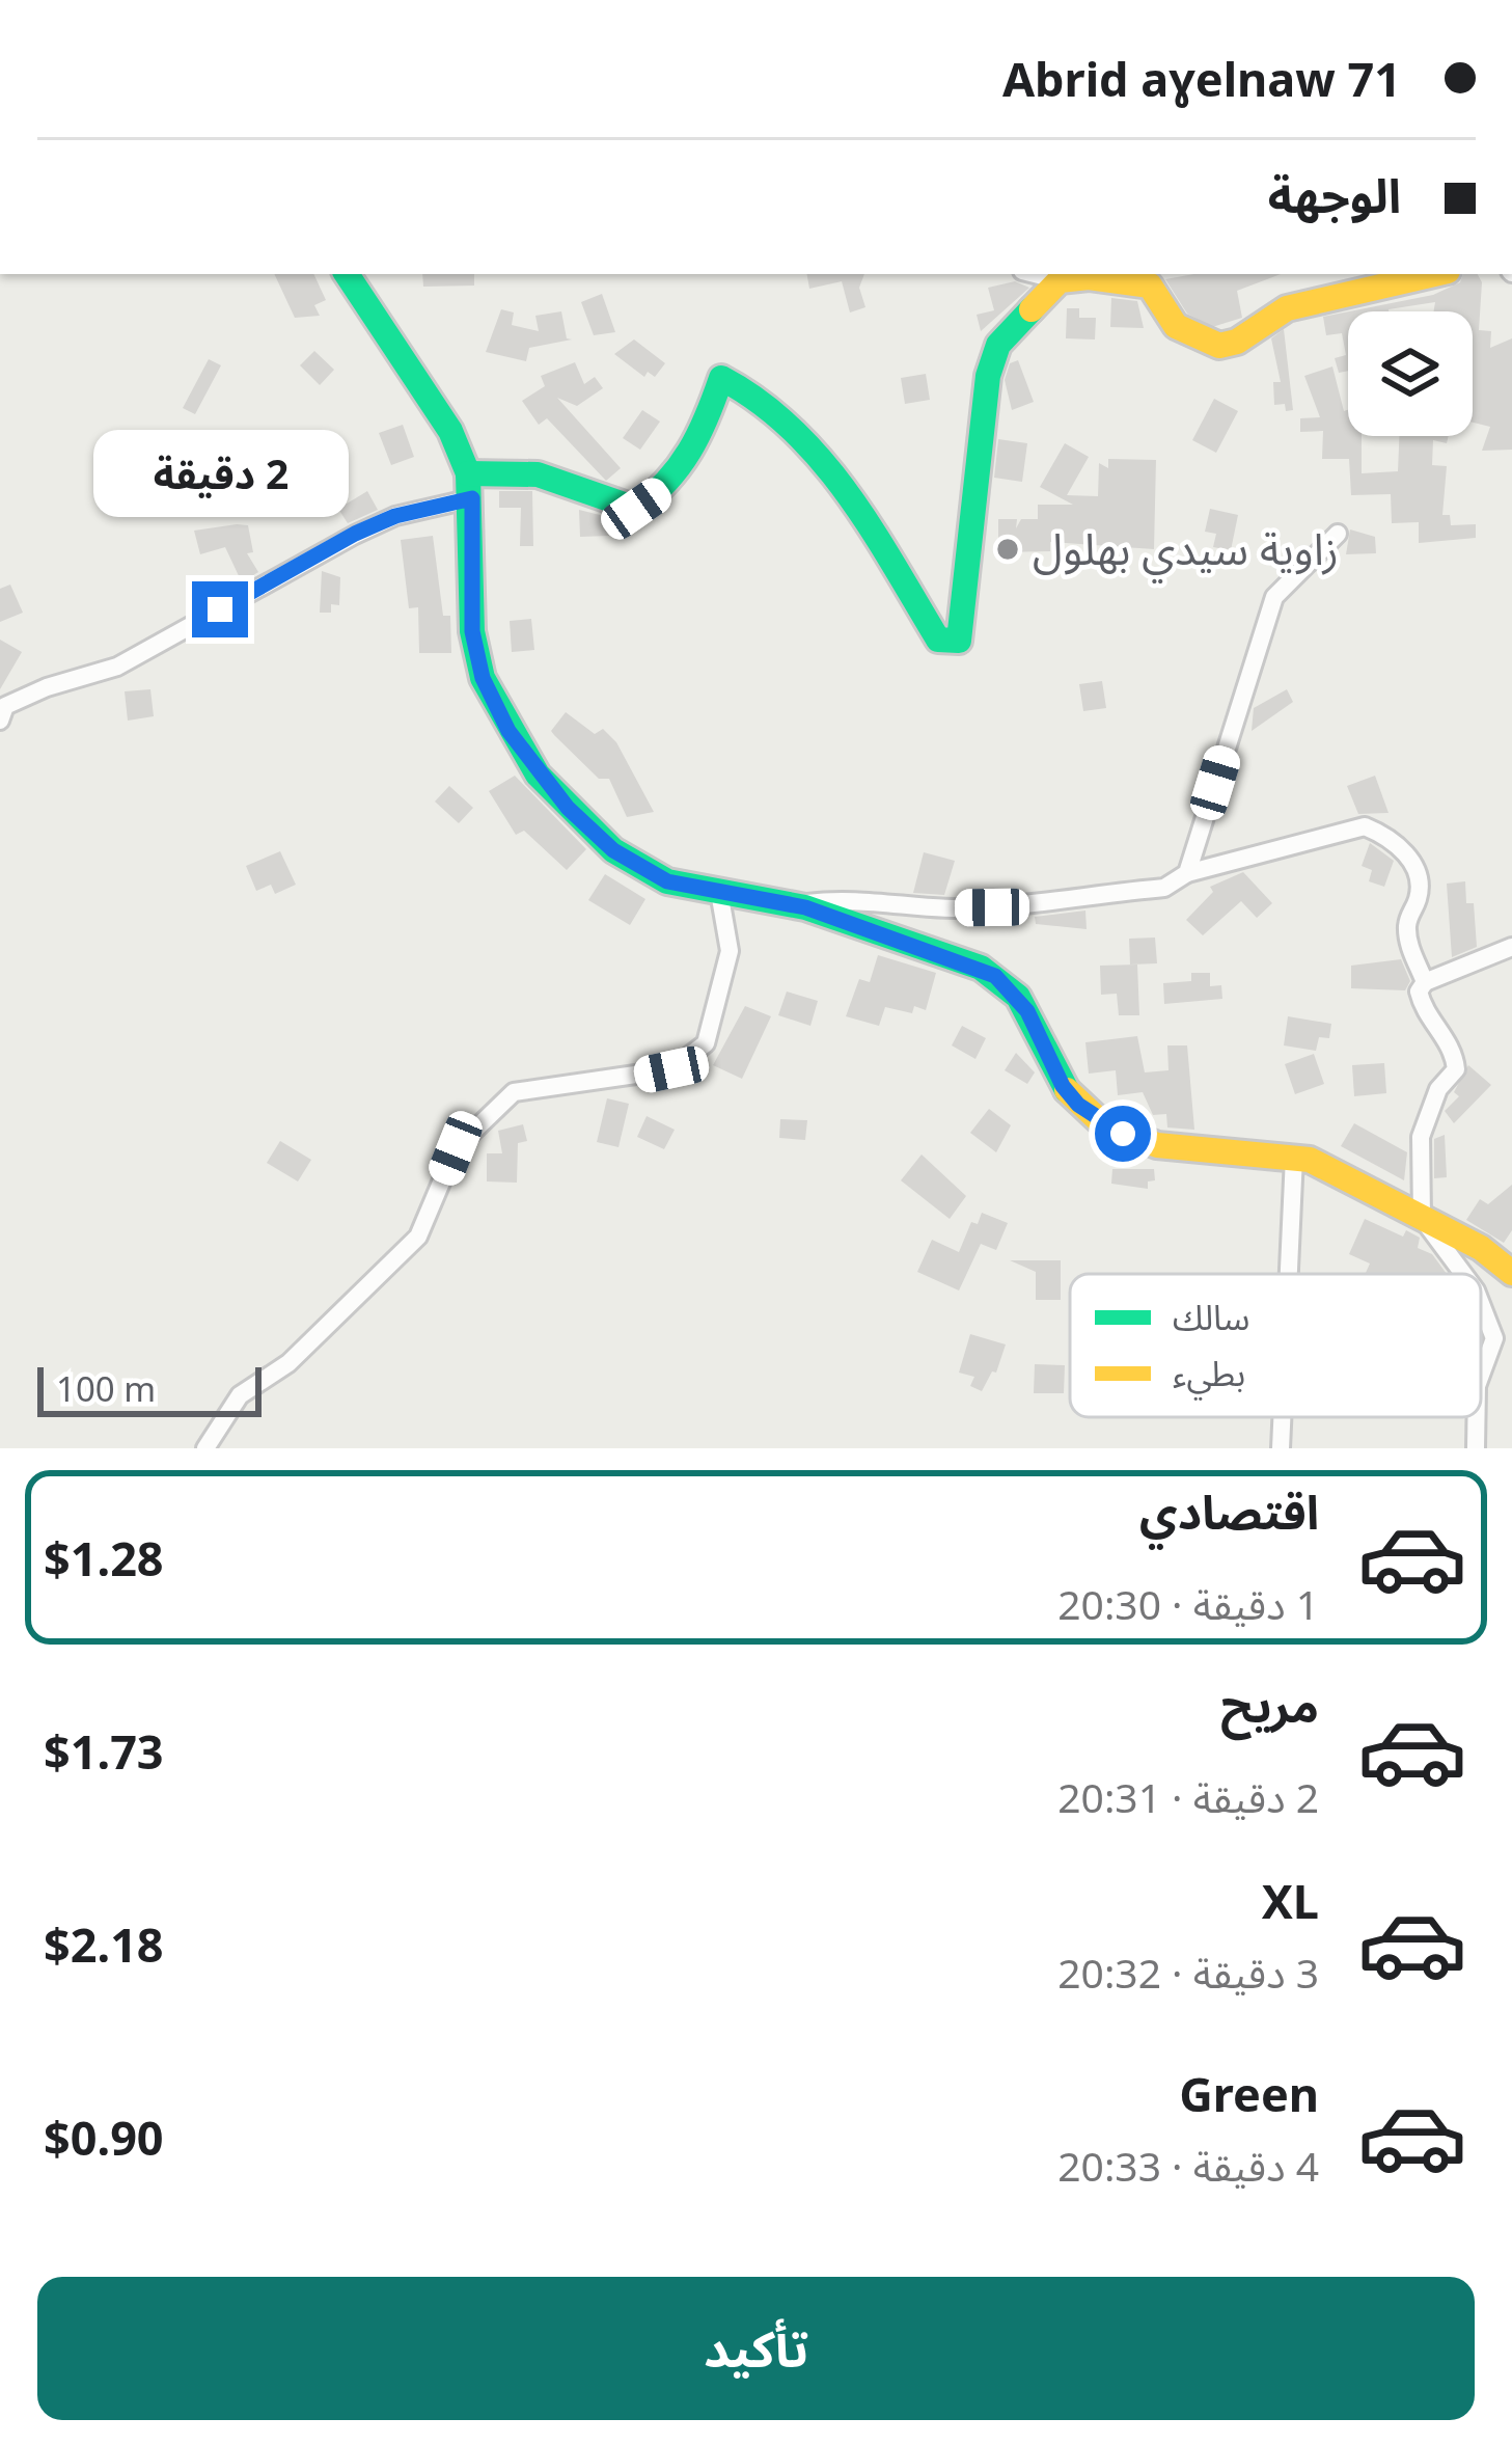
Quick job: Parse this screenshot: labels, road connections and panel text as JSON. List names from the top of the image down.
{
  "places": ["زاوية سيدي بهلول"],
  "legend": ["سالك", "بطيء"],
  "scale_bar": "100 m",
  "page": {
    "banner": ["Abrid aɣelnaw 71", "الوجهة"],
    "bubble": "2 دقيقة",
    "scale": "100 m",
    "list": [
      {
        "name": "اقتصادي",
        "note": "1 دقيقة · 20:30",
        "value": "$1.28"
      },
      {
        "name": "مريح",
        "note": "2 دقيقة · 20:31",
        "value": "$1.73"
      },
      {
        "name": "XL",
        "note": "3 دقيقة · 20:32",
        "value": "$2.18"
      },
      {
        "name": "Green",
        "note": "4 دقيقة · 20:33",
        "value": "$0.90"
      }
    ],
    "buttons": "تأكيد"
  }
}
